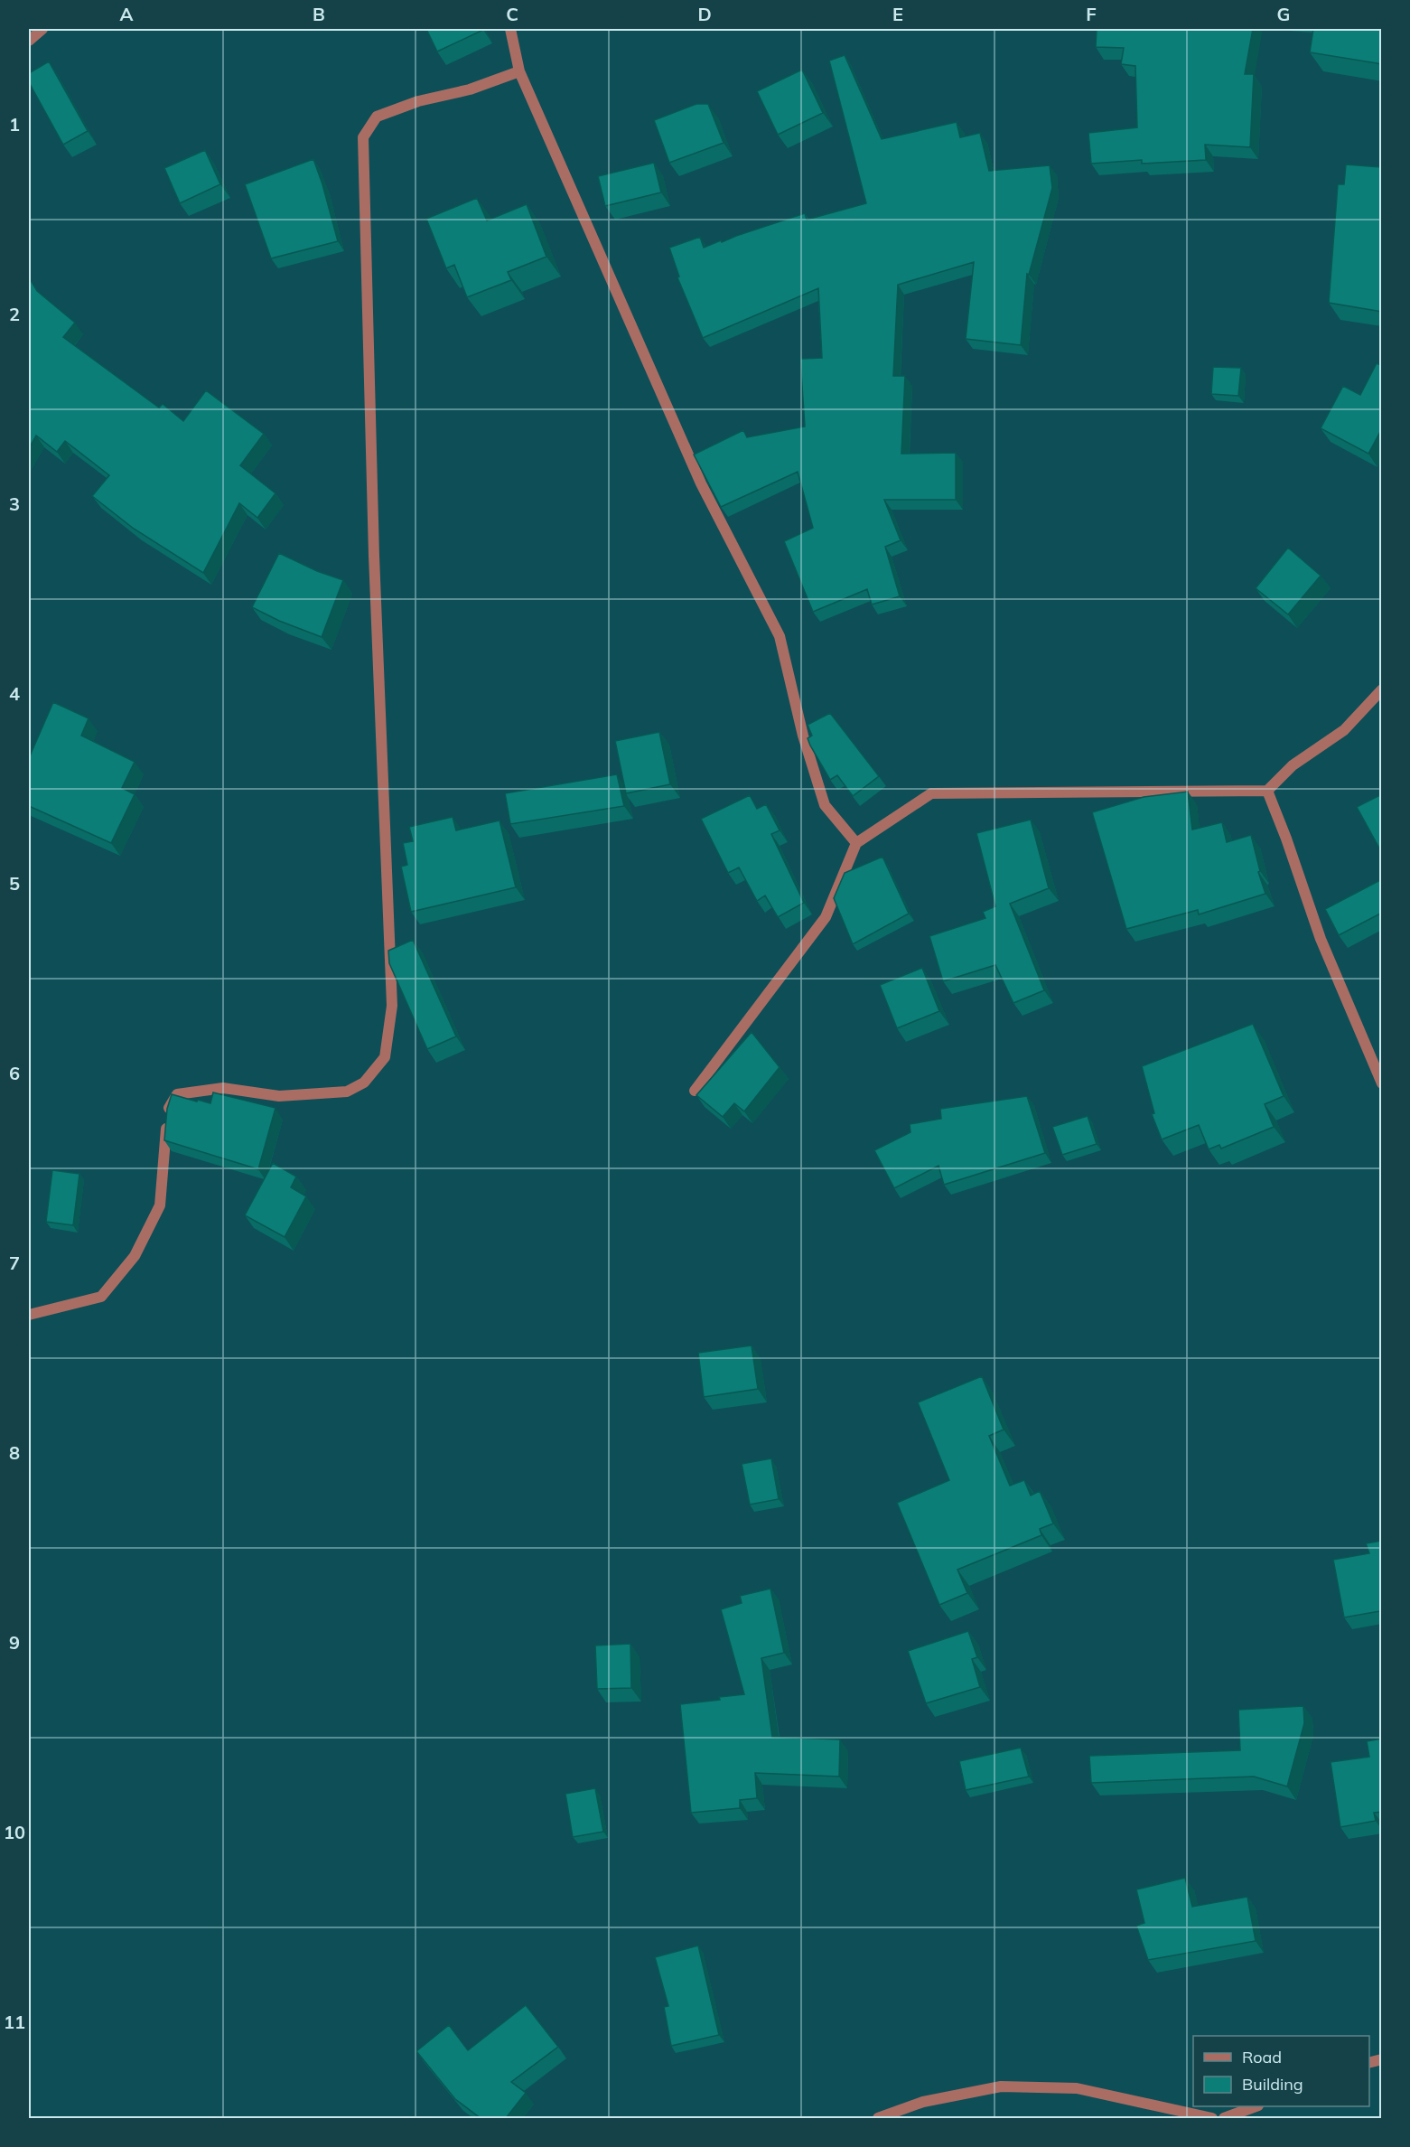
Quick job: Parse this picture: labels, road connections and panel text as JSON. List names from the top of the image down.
{
  "legend": ["Road", "Building"],
  "grid": {
    "columns": [
      "A",
      "B",
      "C",
      "D",
      "E",
      "F",
      "G"
    ],
    "rows": [
      "1",
      "2",
      "3",
      "4",
      "5",
      "6",
      "7",
      "8",
      "9",
      "10",
      "11"
    ]
  }
}
